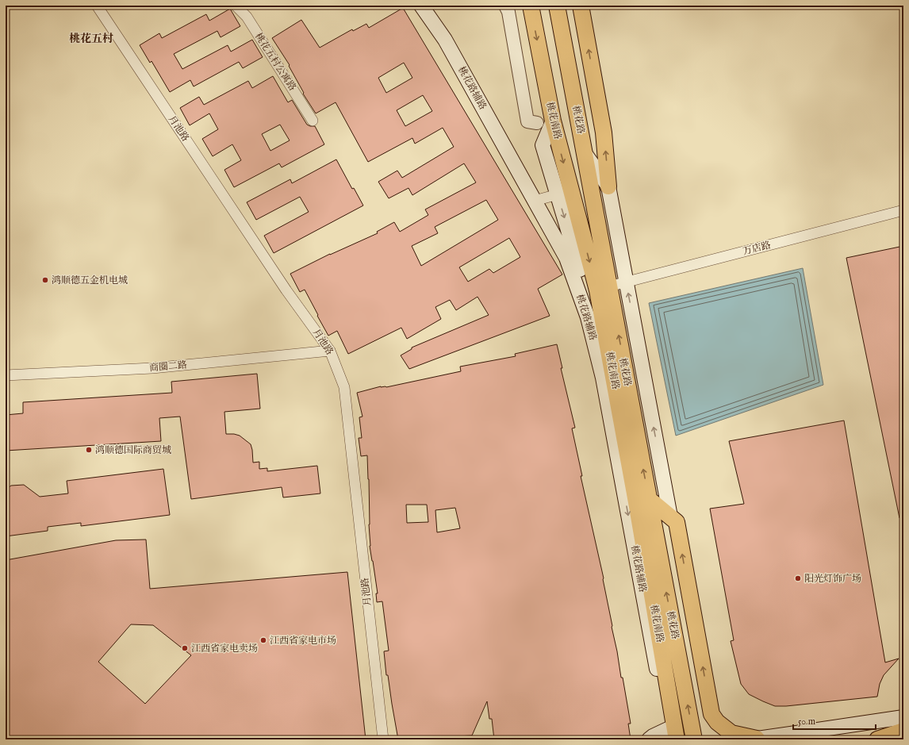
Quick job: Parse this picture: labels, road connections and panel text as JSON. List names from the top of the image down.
{
  "streets": {
    "main road": ["桃花路辅路", "桃花路", "桃花南路"],
    "street": [
      "桃花五村公寓路",
      "月池路",
      "万店路",
      "商圈二路"
    ]
  },
  "crossings": [
    ["桃花路辅路", "桃花南路"],
    ["桃花路", "桃花南路"],
    ["桃花路", "万店路"],
    ["月池路", "商圈二路"]
  ],
  "districts": ["桃花五村"],
  "places": [
    "鸿顺德五金机电城",
    "鸿顺德国际商贸城",
    "阳光灯饰广场",
    "江西省家电市场",
    "江西省家电卖场"
  ],
  "scale_bar": "50 m"
}
